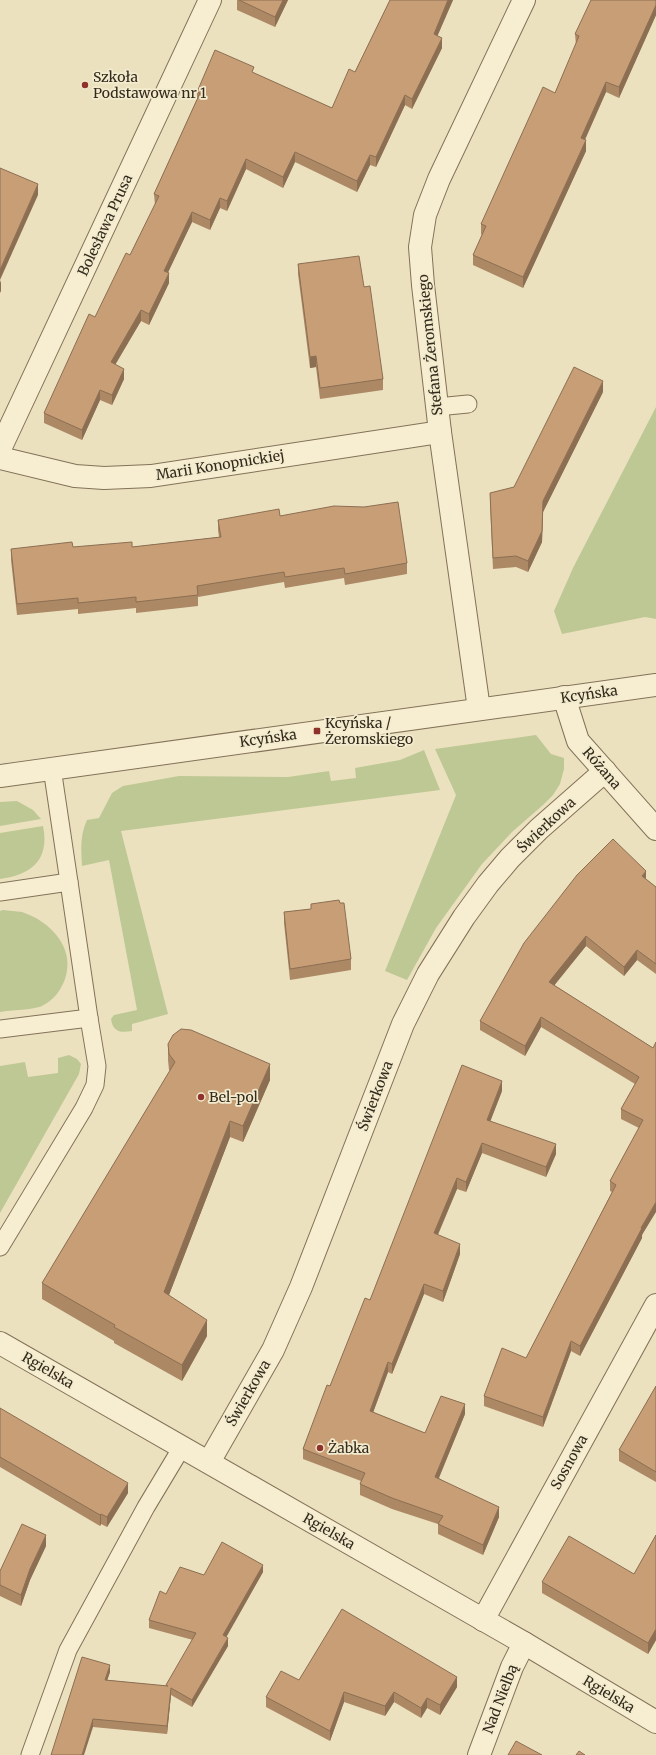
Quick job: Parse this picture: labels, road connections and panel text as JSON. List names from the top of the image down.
{
  "streets": {
    "street": [
      "Bolesława Prusa",
      "Stefana Żeromskiego",
      "Marii Konopnickiej",
      "Kcyńska",
      "Różana",
      "Świerkowa",
      "Rgielska",
      "Sosnowa",
      "Nad Nielbą"
    ]
  },
  "crossings": [
    ["Stefana Żeromskiego", "Marii Konopnickiej"],
    ["Stefana Żeromskiego", "Kcyńska"],
    ["Kcyńska", "Różana"],
    ["Różana", "Świerkowa"],
    ["Świerkowa", "Rgielska"],
    ["Rgielska", "Sosnowa"],
    ["Rgielska", "Nad Nielbą"]
  ],
  "places": {
    "other": ["Szkoła Podstawowa nr 1", "Bel-pol", "Żabka"],
    "transit": ["Kcyńska / Żeromskiego"]
  }
}
